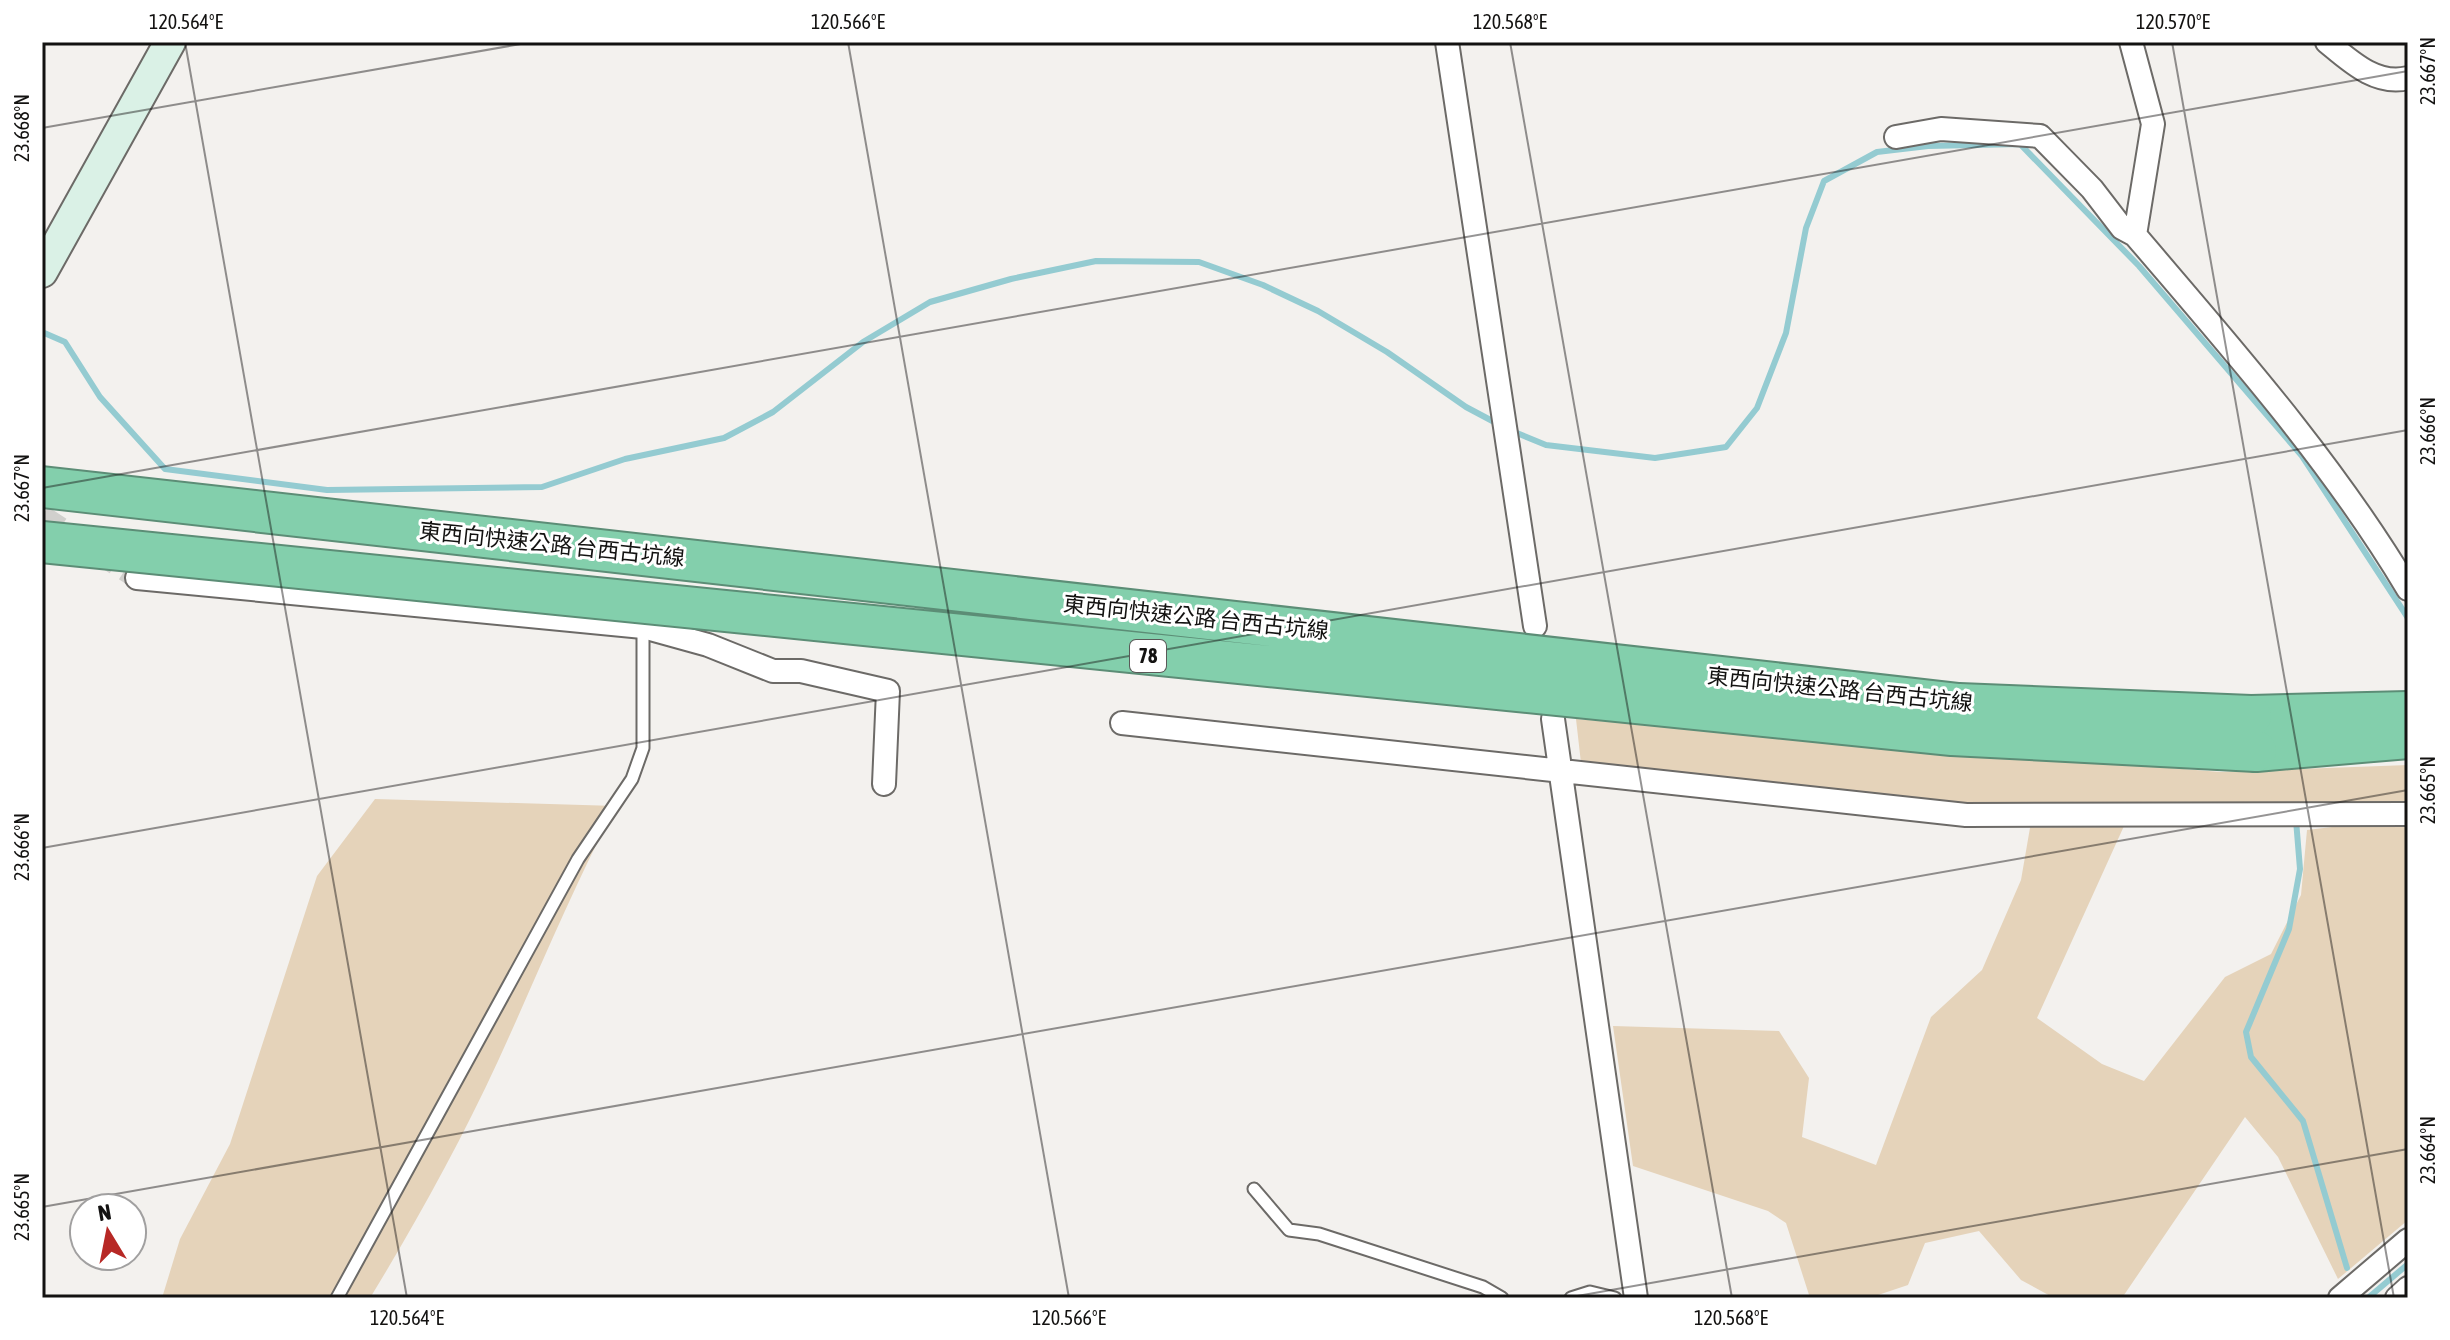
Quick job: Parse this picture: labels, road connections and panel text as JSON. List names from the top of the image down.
{
  "streets": {
    "highway": ["東西向快速公路 台西古坑線", "78"]
  },
  "north": "top",
  "coordinates": [
    "120.564°E",
    "120.566°E",
    "120.568°E",
    "120.570°E",
    "23.667°N",
    "23.668°N",
    "23.666°N",
    "23.665°N",
    "23.664°N"
  ]
}
